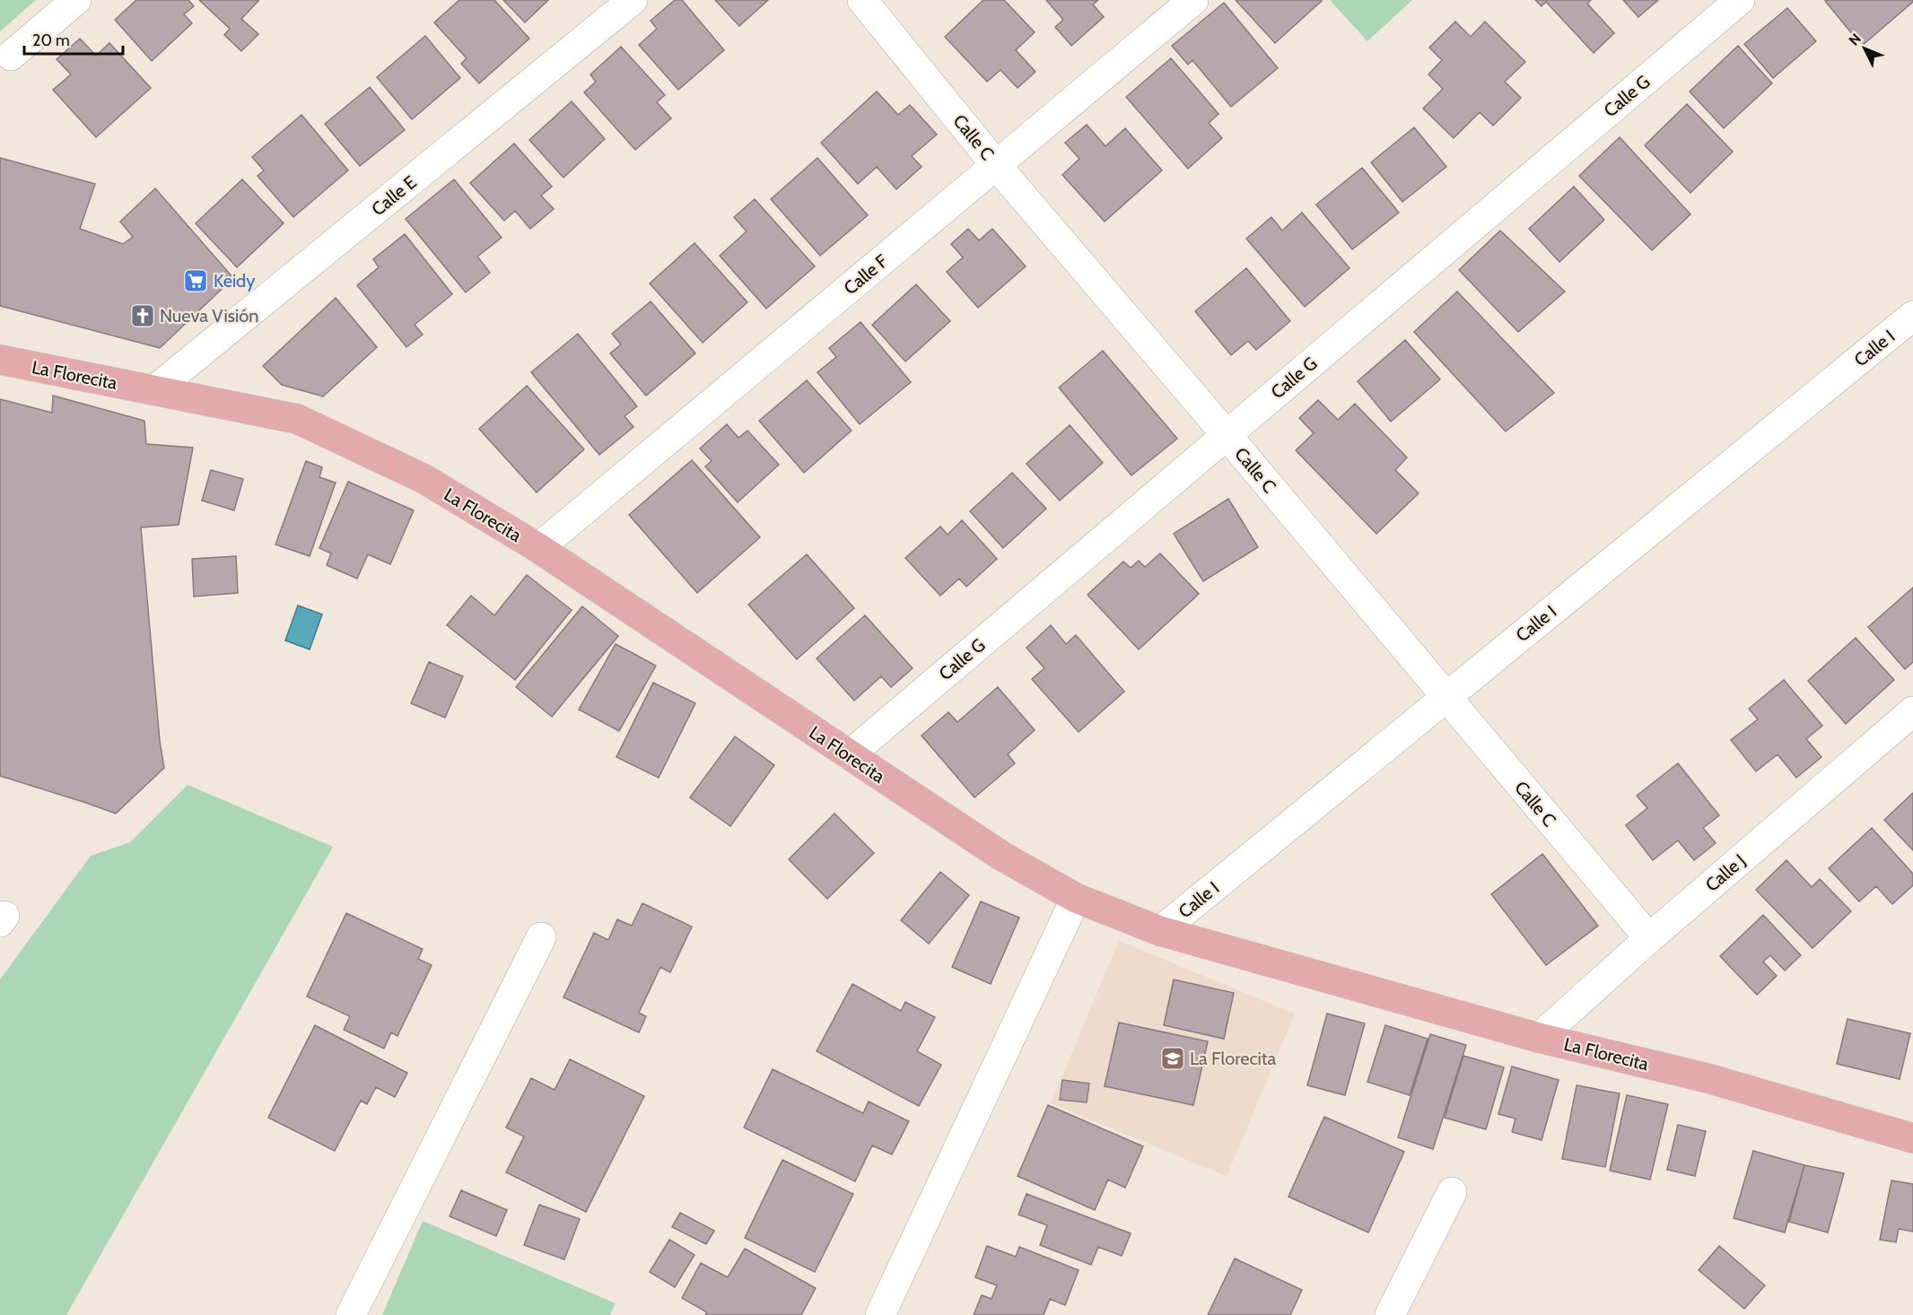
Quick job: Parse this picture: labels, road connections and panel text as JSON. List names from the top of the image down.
{
  "streets": {
    "main road": ["La Florecita"],
    "street": [
      "Calle G",
      "Calle C",
      "Calle E",
      "Calle F",
      "Calle I",
      "Calle J"
    ]
  },
  "crossings": [
    ["Calle G", "Calle C"],
    ["Calle G", "La Florecita"],
    ["Calle C", "Calle F"],
    ["Calle C", "Calle I"],
    ["Calle C", "Calle J"],
    ["Calle E", "La Florecita"],
    ["Calle F", "La Florecita"],
    ["Calle I", "La Florecita"],
    ["La Florecita", "Calle J"]
  ],
  "places": {
    "supermarket": ["Keidy"],
    "church": ["Nueva Visión"],
    "school or university": ["La Florecita"]
  },
  "scale_bar": "20 m",
  "north": "top left"
}
